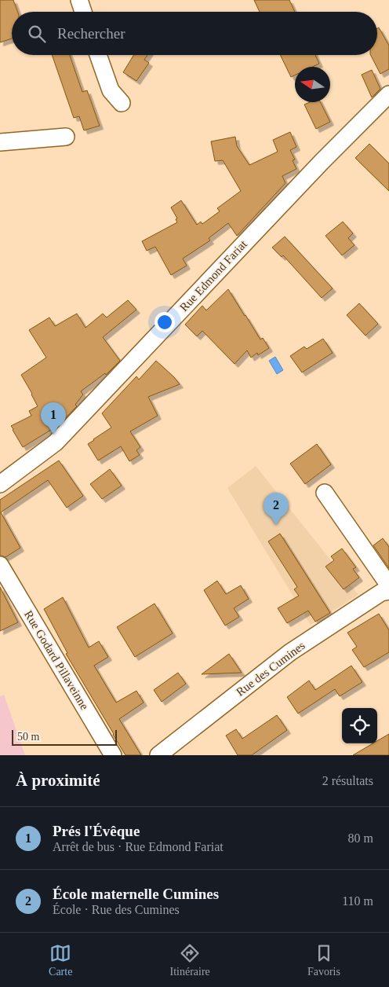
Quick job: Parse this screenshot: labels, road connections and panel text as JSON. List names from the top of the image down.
{
  "streets": {
    "street": ["Rue Edmond Fariat", "Rue Godard Pillaveinne", "Rue des Cumines"]
  },
  "scale_bar": "50 m",
  "north": "left",
  "page": {
    "search": "Rechercher",
    "pins": ["1", "2"],
    "scale": "50 m",
    "heading": ["À proximité", "2 résultats"],
    "list": [
      {
        "mark": "1",
        "name": "Prés l'Évêque",
        "note": "Arrêt de bus · Rue Edmond Fariat",
        "value": "80 m"
      },
      {
        "mark": "2",
        "name": "École maternelle Cumines",
        "note": "École · Rue des Cumines",
        "value": "110 m"
      }
    ],
    "nav": ["Carte", "Itinéraire", "Favoris"]
  }
}
